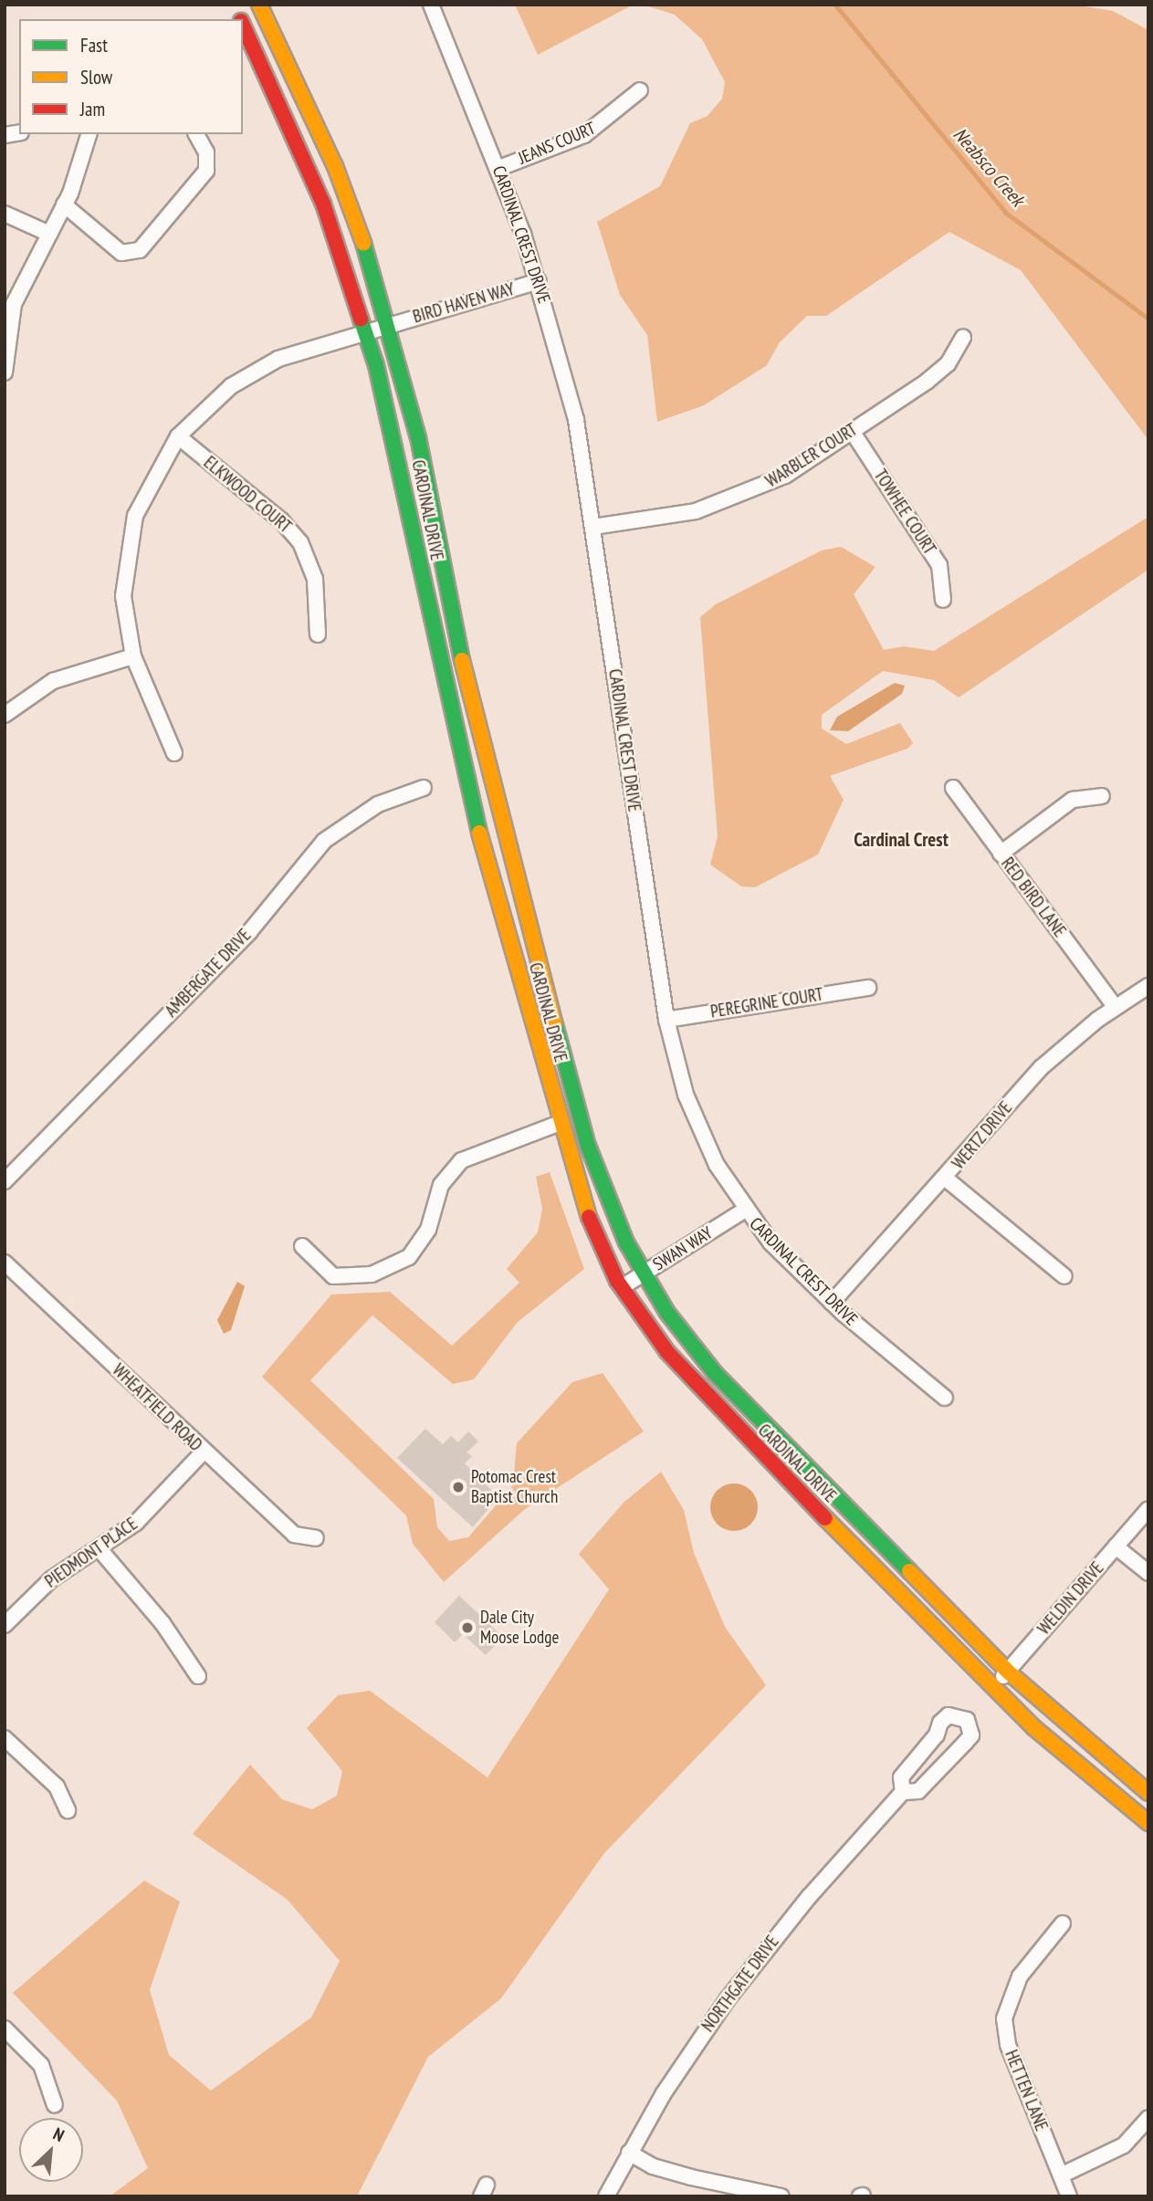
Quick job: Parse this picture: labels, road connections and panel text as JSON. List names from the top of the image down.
{
  "streets": {
    "main road": ["CARDINAL DRIVE"],
    "street": [
      "JEANS COURT",
      "CARDINAL CREST DRIVE",
      "BIRD HAVEN WAY",
      "WARBLER COURT",
      "ELKWOOD COURT",
      "TOWHEE COURT",
      "RED BIRD LANE",
      "AMBERGATE DRIVE",
      "PEREGRINE COURT",
      "WERTZ DRIVE",
      "SWAN WAY",
      "WHEATFIELD ROAD",
      "PIEDMONT PLACE",
      "WELDIN DRIVE",
      "NORTHGATE DRIVE",
      "HETTEN LANE"
    ]
  },
  "crossings": [
    ["JEANS COURT", "CARDINAL CREST DRIVE"],
    ["CARDINAL CREST DRIVE", "BIRD HAVEN WAY"],
    ["CARDINAL CREST DRIVE", "WARBLER COURT"],
    ["CARDINAL CREST DRIVE", "PEREGRINE COURT"],
    ["CARDINAL CREST DRIVE", "WERTZ DRIVE"],
    ["CARDINAL CREST DRIVE", "SWAN WAY"],
    ["BIRD HAVEN WAY", "ELKWOOD COURT"],
    ["BIRD HAVEN WAY", "CARDINAL DRIVE"],
    ["WARBLER COURT", "TOWHEE COURT"],
    ["CARDINAL DRIVE", "SWAN WAY"],
    ["CARDINAL DRIVE", "WELDIN DRIVE"],
    ["RED BIRD LANE", "WERTZ DRIVE"],
    ["WHEATFIELD ROAD", "PIEDMONT PLACE"]
  ],
  "districts": ["Cardinal Crest"],
  "water": ["Neabsco Creek"],
  "places": ["Potomac Crest Baptist Church", "Dale City Moose Lodge"],
  "legend": ["Fast", "Slow", "Jam"],
  "north": "top right"
}
